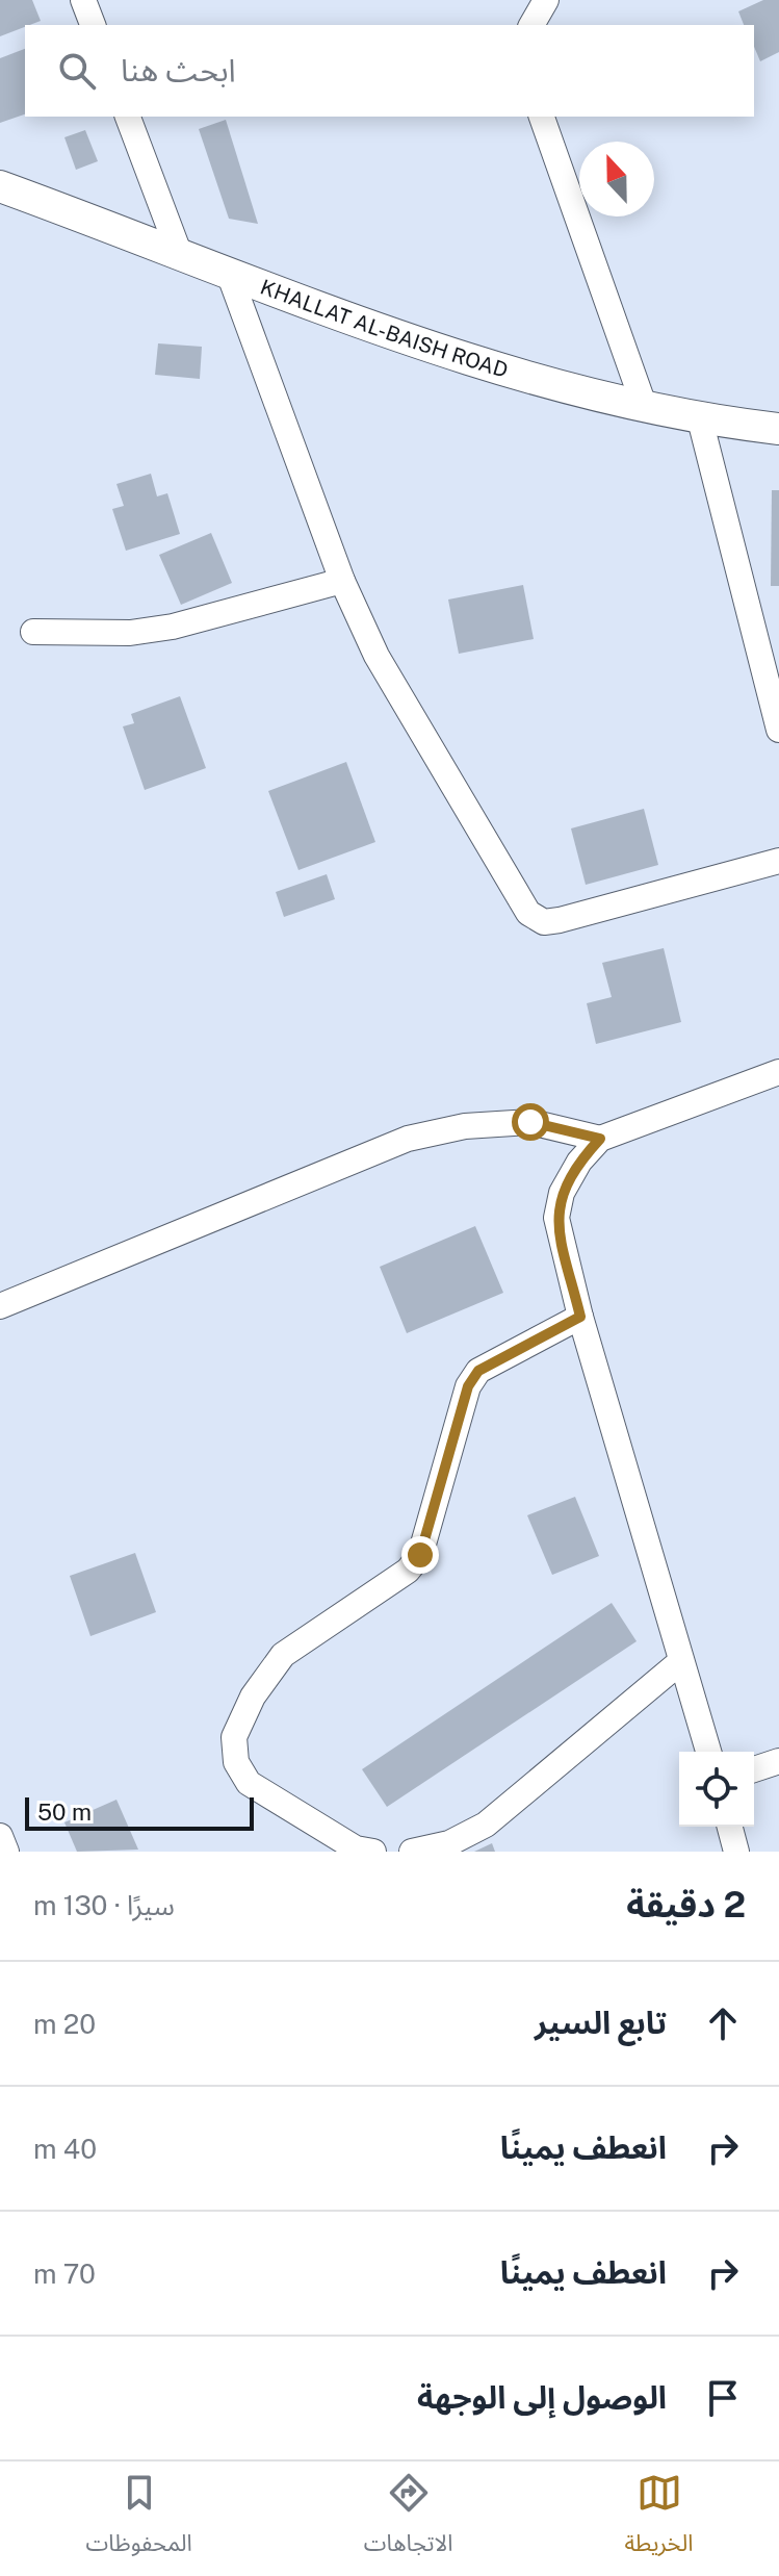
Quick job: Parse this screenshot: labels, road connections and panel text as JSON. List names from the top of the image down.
{
  "streets": {
    "street": ["KHALLAT AL-BAISH ROAD"]
  },
  "scale_bar": "50 m",
  "north": "top",
  "page": {
    "search": "ابحث هنا",
    "scale": "50 m",
    "heading": ["2 دقيقة", "سيرًا · 130 m"],
    "list": [
      ["تابع السير", "20 m"],
      ["انعطف يمينًا", "40 m"],
      ["انعطف يمينًا", "70 m"],
      "الوصول إلى الوجهة"
    ],
    "nav": ["الخريطة", "الاتجاهات", "المحفوظات"]
  }
}
